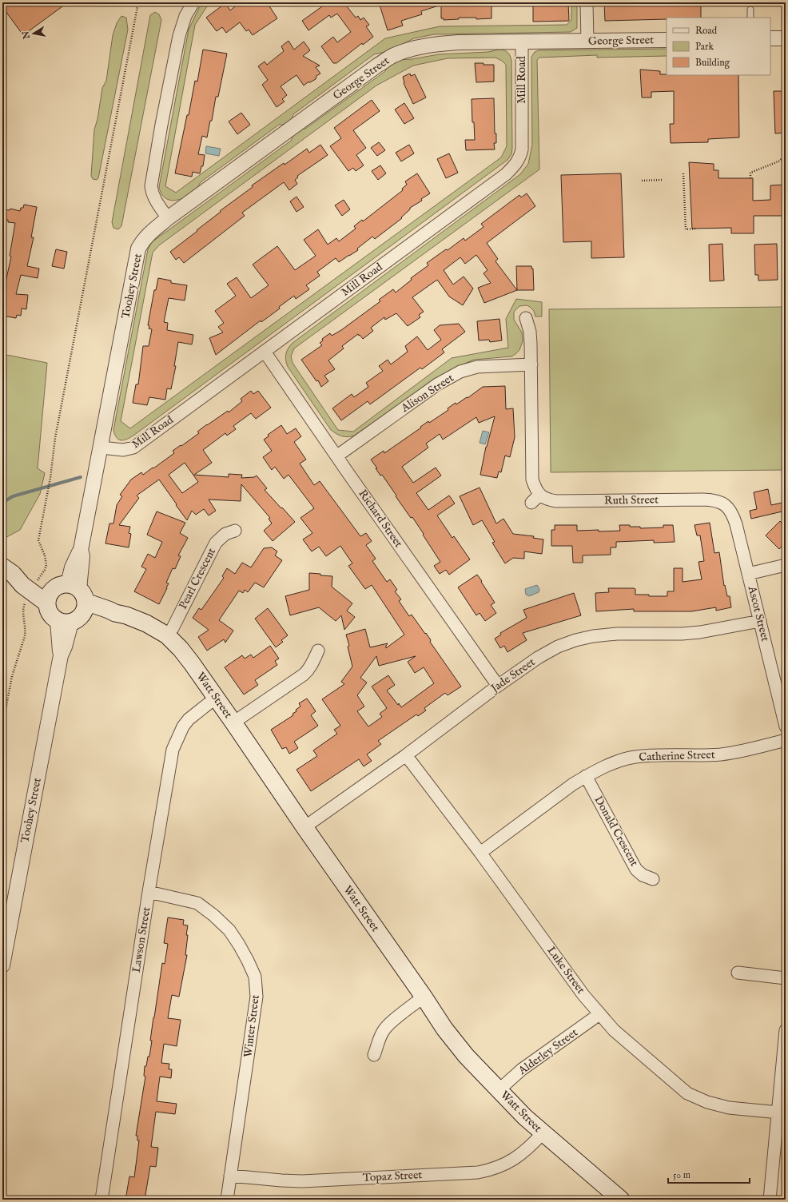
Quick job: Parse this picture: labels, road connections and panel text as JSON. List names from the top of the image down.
{
  "streets": {
    "main road": ["Watt Street"],
    "street": [
      "George Street",
      "Mill Road",
      "Toohey Street",
      "Alison Street",
      "Ruth Street",
      "Richard Street",
      "Pearl Crescent",
      "Ascot Street",
      "Jade Street",
      "Catherine Street",
      "Donald Crescent",
      "Lawson Street",
      "Luke Street",
      "Winter Street",
      "Alderley Street",
      "Topaz Street"
    ]
  },
  "crossings": [
    ["George Street", "Mill Road"],
    ["George Street", "Toohey Street"],
    ["Mill Road", "Toohey Street"],
    ["Mill Road", "Richard Street"],
    ["Toohey Street", "Watt Street"],
    ["Alison Street", "Ruth Street"],
    ["Alison Street", "Richard Street"],
    ["Ruth Street", "Ascot Street"],
    ["Richard Street", "Jade Street"],
    ["Pearl Crescent", "Watt Street"],
    ["Ascot Street", "Jade Street"],
    ["Jade Street", "Watt Street"],
    ["Jade Street", "Luke Street"],
    ["Watt Street", "Lawson Street"],
    ["Watt Street", "Alderley Street"],
    ["Watt Street", "Topaz Street"],
    ["Catherine Street", "Donald Crescent"],
    ["Catherine Street", "Luke Street"],
    ["Lawson Street", "Winter Street"],
    ["Luke Street", "Alderley Street"],
    ["Winter Street", "Topaz Street"]
  ],
  "legend": ["Road", "Park", "Building"],
  "scale_bar": "50 m",
  "north": "left"
}
